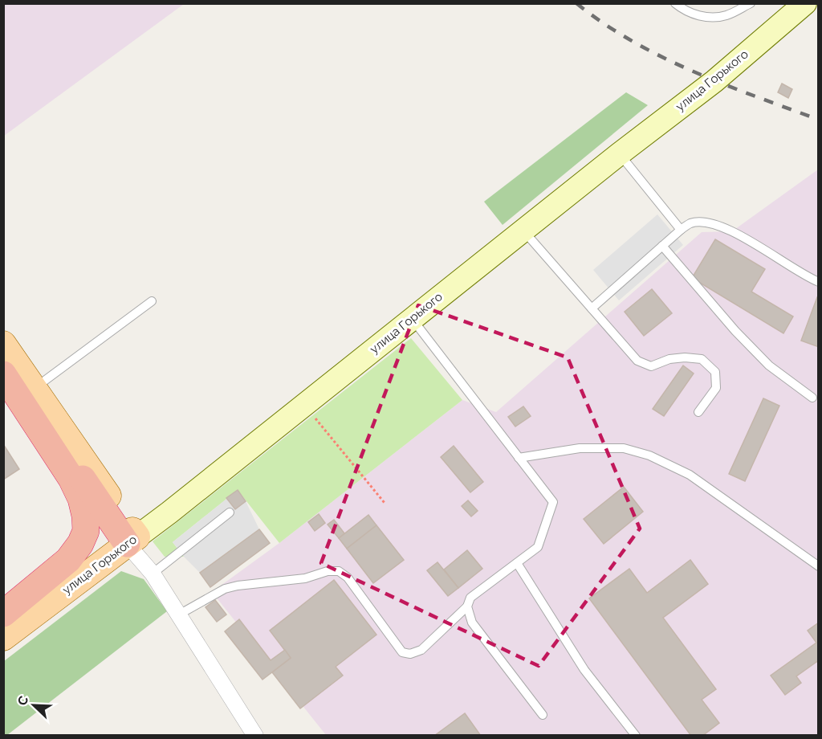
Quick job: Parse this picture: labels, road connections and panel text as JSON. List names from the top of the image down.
{
  "streets": {
    "main road": ["улица Горького"]
  },
  "north": "top left"
}
